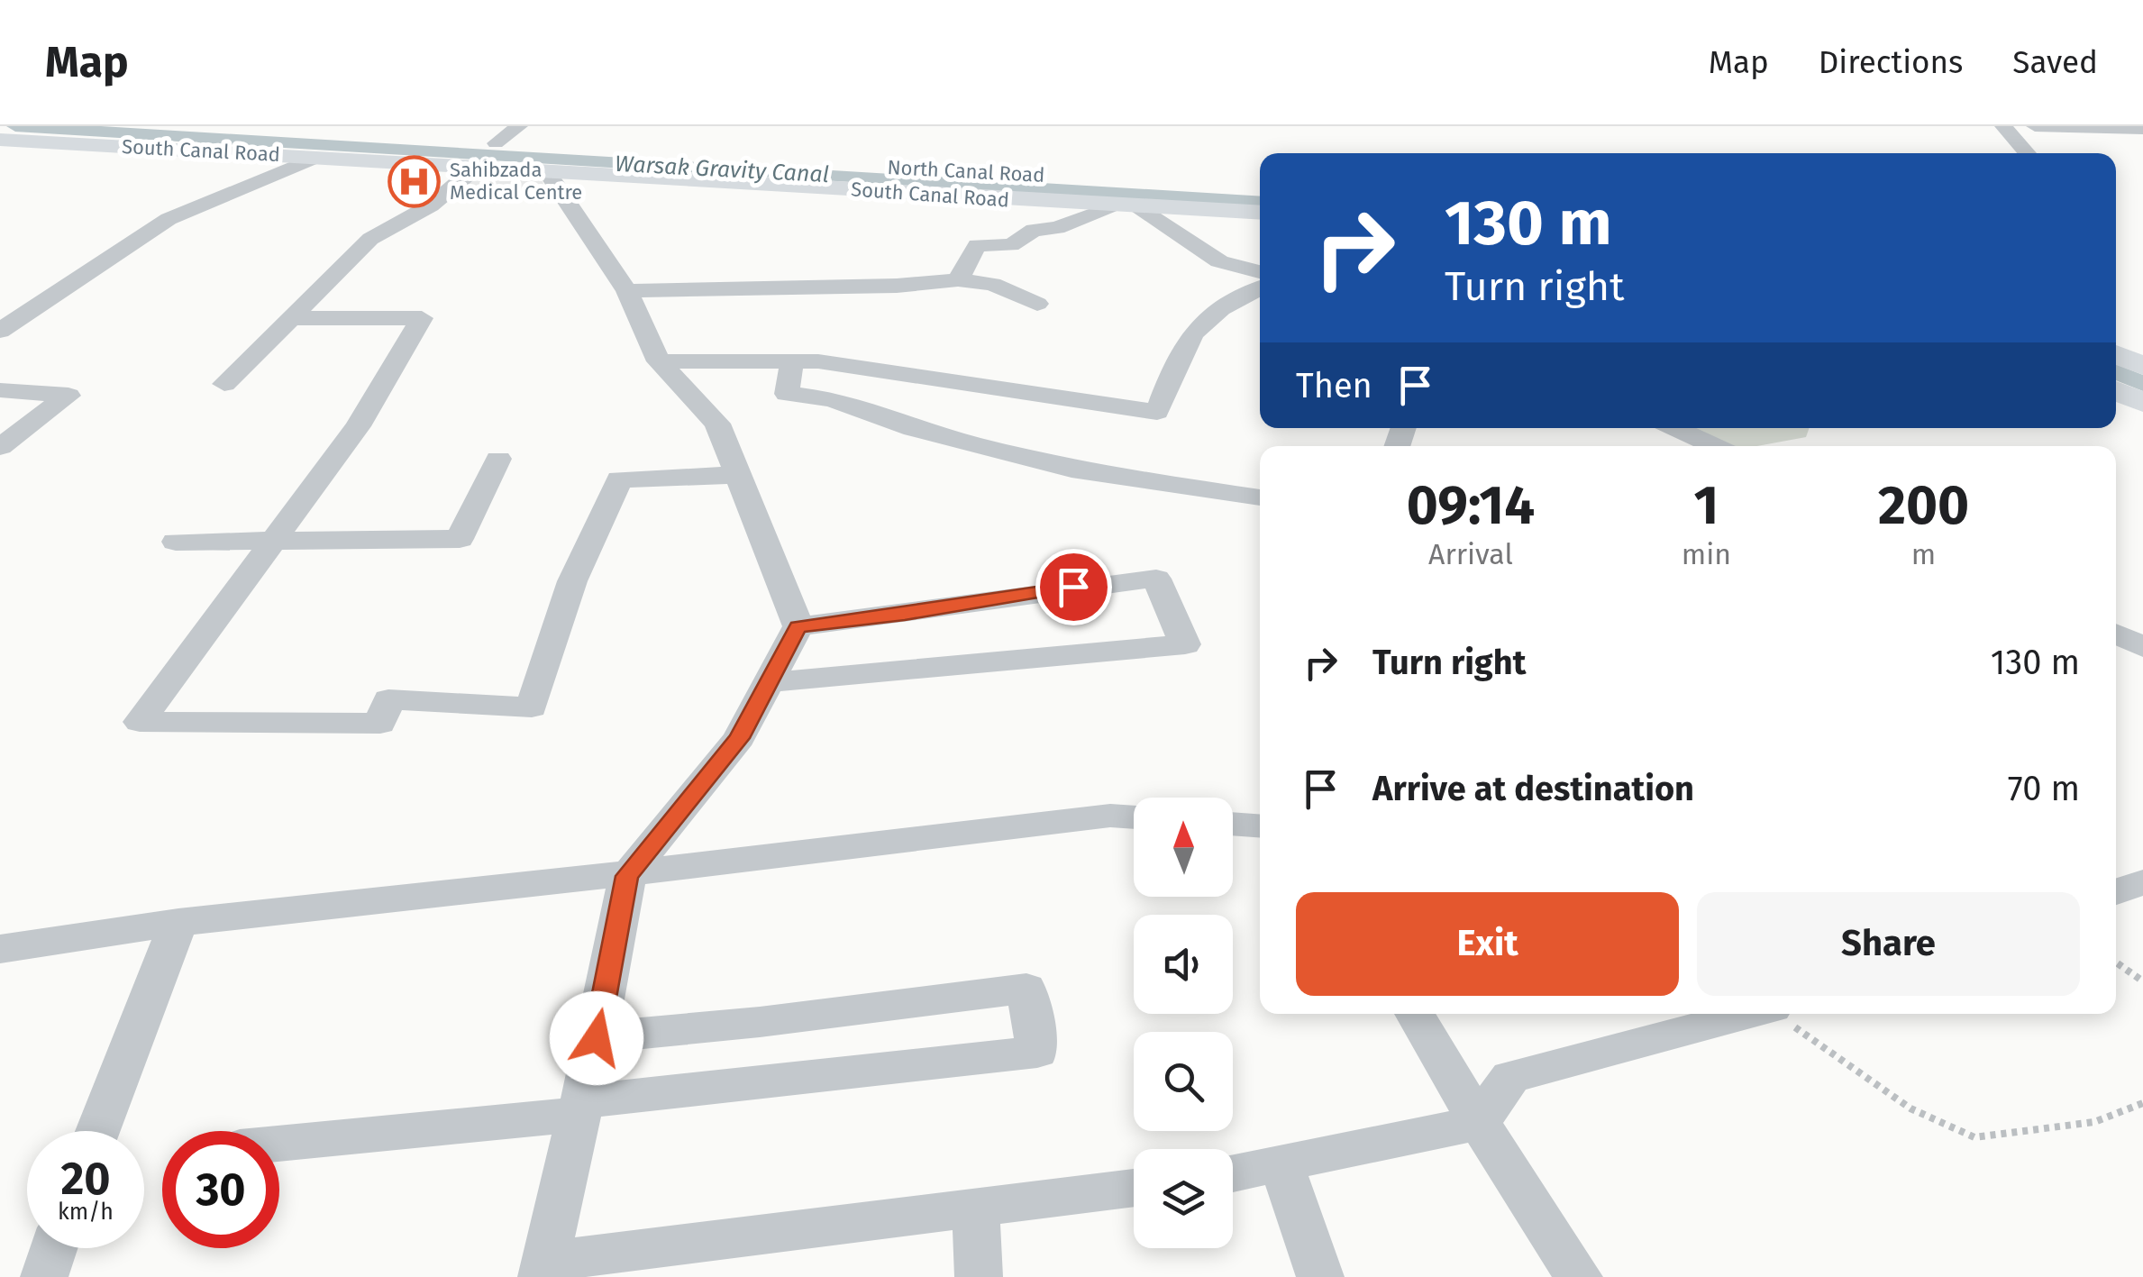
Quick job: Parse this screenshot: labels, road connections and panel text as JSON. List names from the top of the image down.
{
  "streets": {
    "main road": ["South Canal Road"]
  },
  "water": ["Warsak Gravity Canal"],
  "places": {
    "hospital": ["Sahibzada Medical Centre"]
  },
  "north": "top",
  "page": {
    "header": "Map",
    "nav": ["Map", "Directions", "Saved"],
    "turn": ["130 m", "Turn right"],
    "then": "Then",
    "eta": [
      "09:14",
      "Arrival",
      "1",
      "min",
      "200",
      "m"
    ],
    "list": [
      {
        "name": "Turn right",
        "value": "130 m"
      },
      {
        "name": "Arrive at destination",
        "value": "70 m"
      }
    ],
    "buttons": ["Exit", "Share"],
    "speed": "20 km/h",
    "limit": "30"
  }
}
